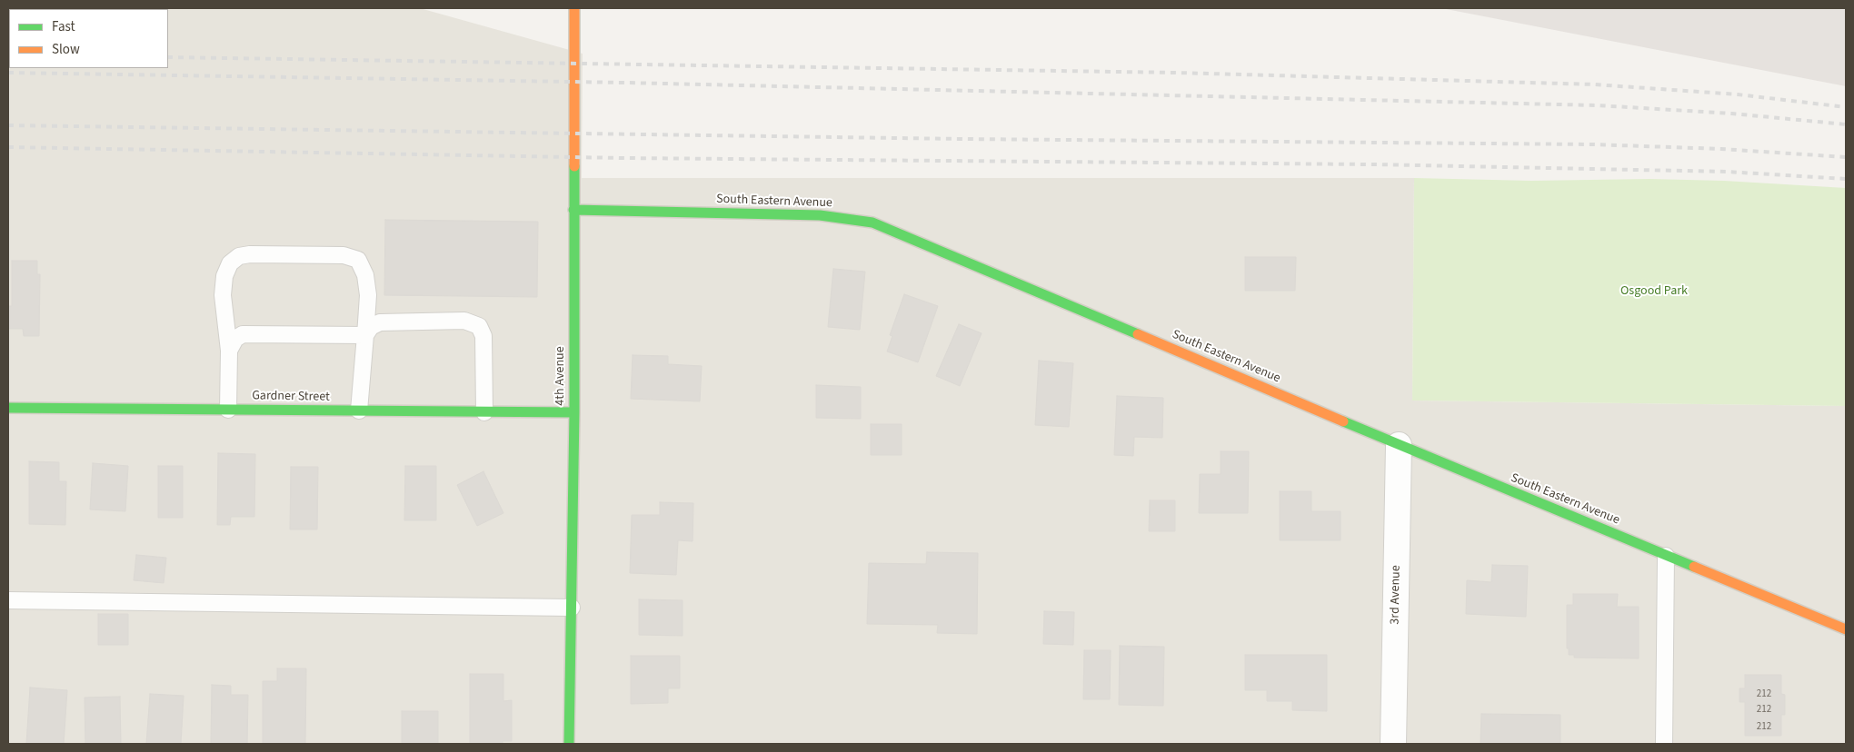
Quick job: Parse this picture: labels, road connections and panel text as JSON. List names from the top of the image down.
{
  "streets": {
    "street": [
      "South Eastern Avenue",
      "4th Avenue",
      "Gardner Street",
      "3rd Avenue"
    ]
  },
  "crossings": [
    ["South Eastern Avenue", "4th Avenue"],
    ["South Eastern Avenue", "3rd Avenue"],
    ["4th Avenue", "Gardner Street"]
  ],
  "parks": ["Osgood Park"],
  "house_numbers": ["212", "212", "212"],
  "legend": ["Fast", "Slow"]
}
